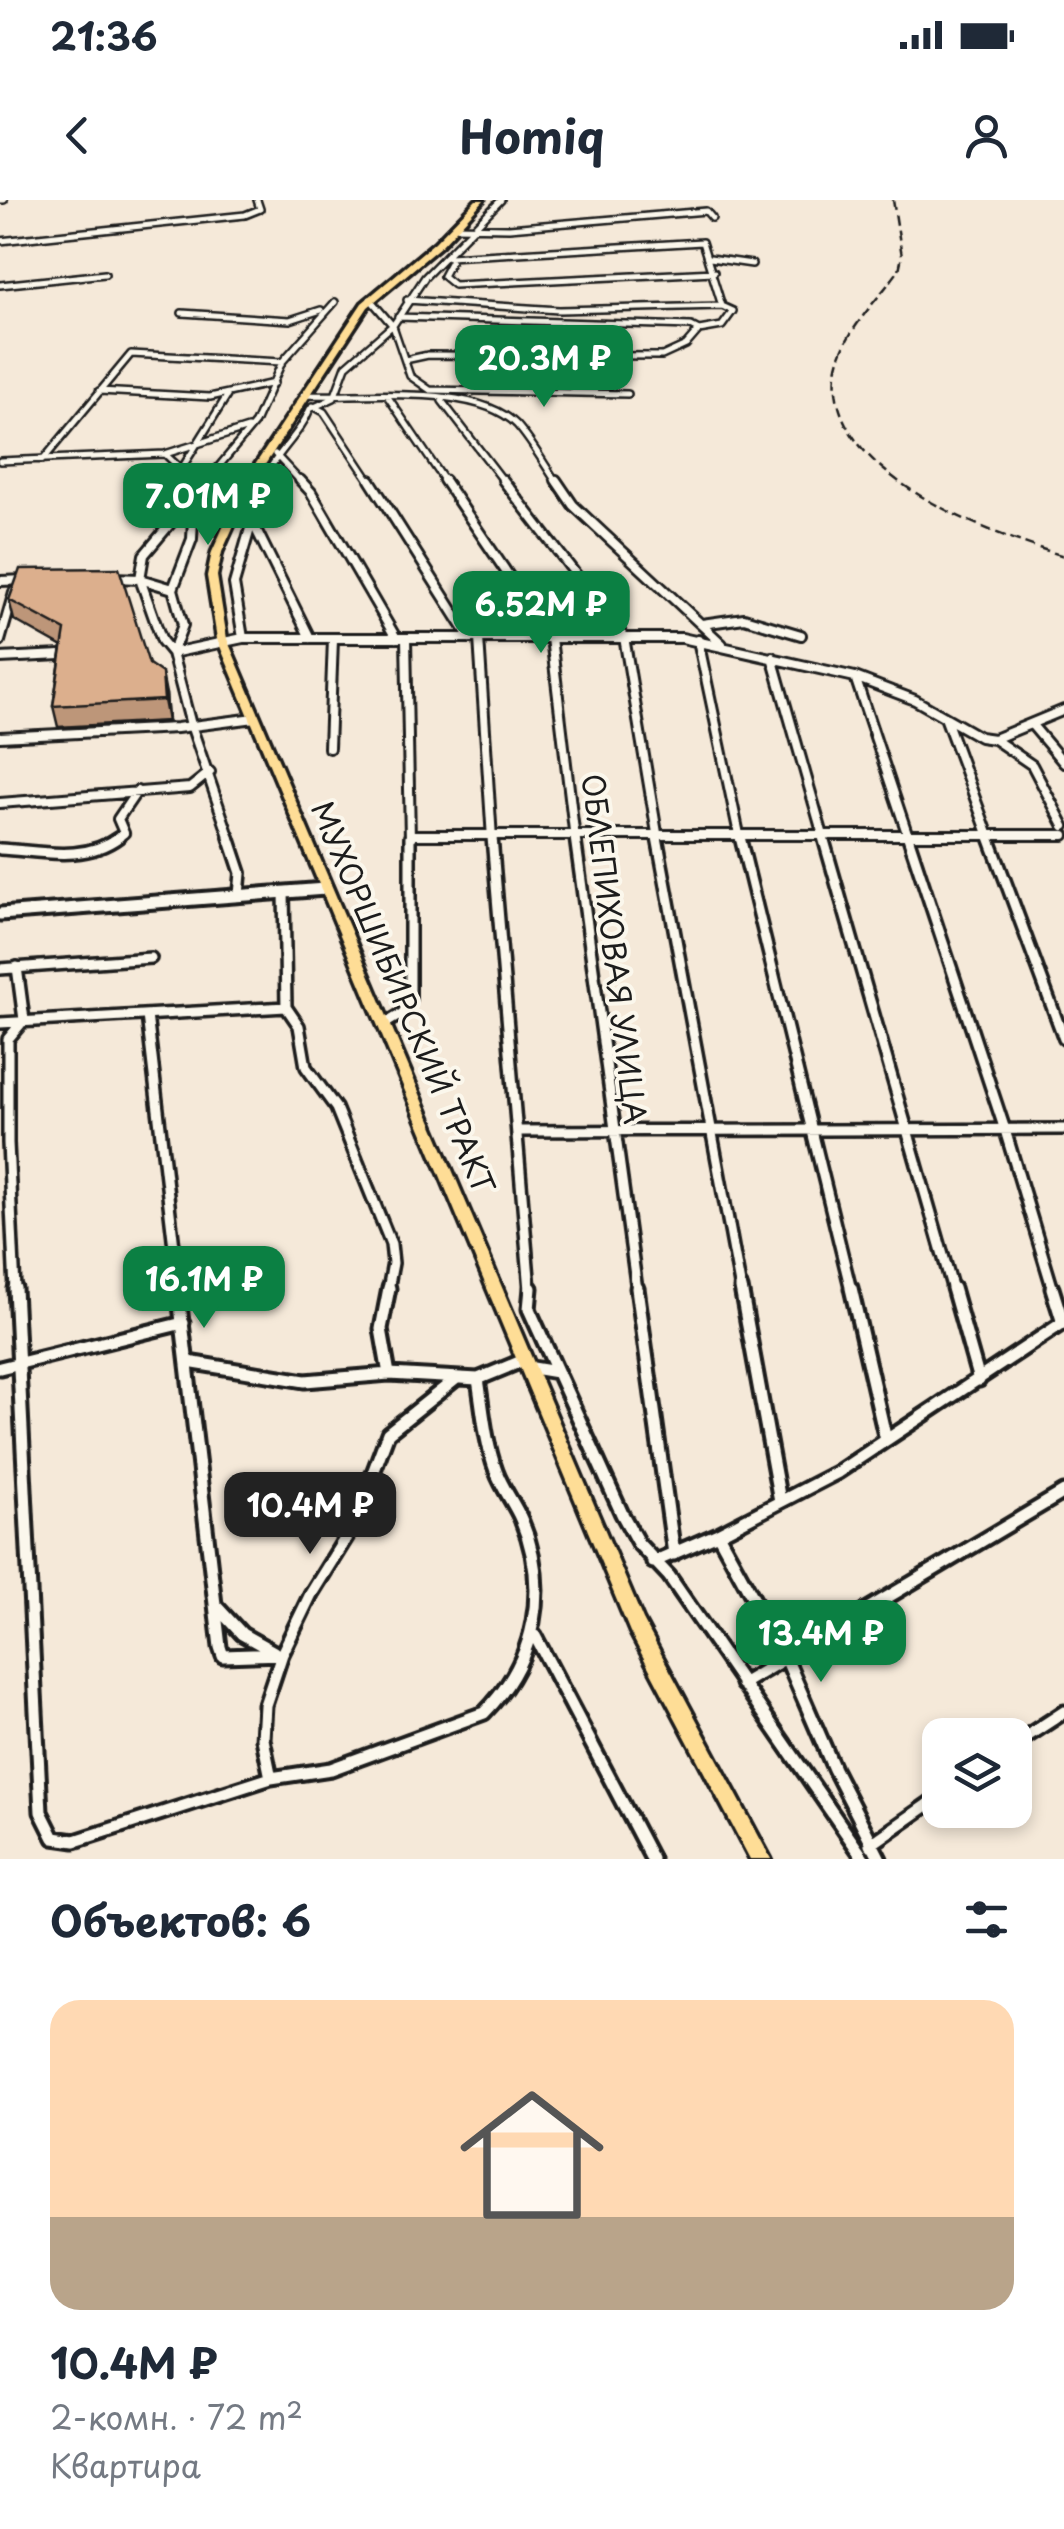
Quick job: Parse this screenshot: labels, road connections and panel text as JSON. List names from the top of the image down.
{
  "streets": {
    "main road": ["МУХОРШИБИРСКИЙ ТРАКТ"],
    "street": ["ОБЛЕПИХОВАЯ УЛИЦА"]
  },
  "page": {
    "status": "21:36",
    "header": "Homiq",
    "price": [
      "20.3M ₽",
      "7.01M ₽",
      "6.52M ₽",
      "16.1M ₽",
      "10.4M ₽",
      "13.4M ₽"
    ],
    "heading": "Объектов: 6",
    "list": [
      {
        "name": "10.4M ₽",
        "note": "2-комн. · 72 m² · Квартира"
      }
    ]
  }
}
